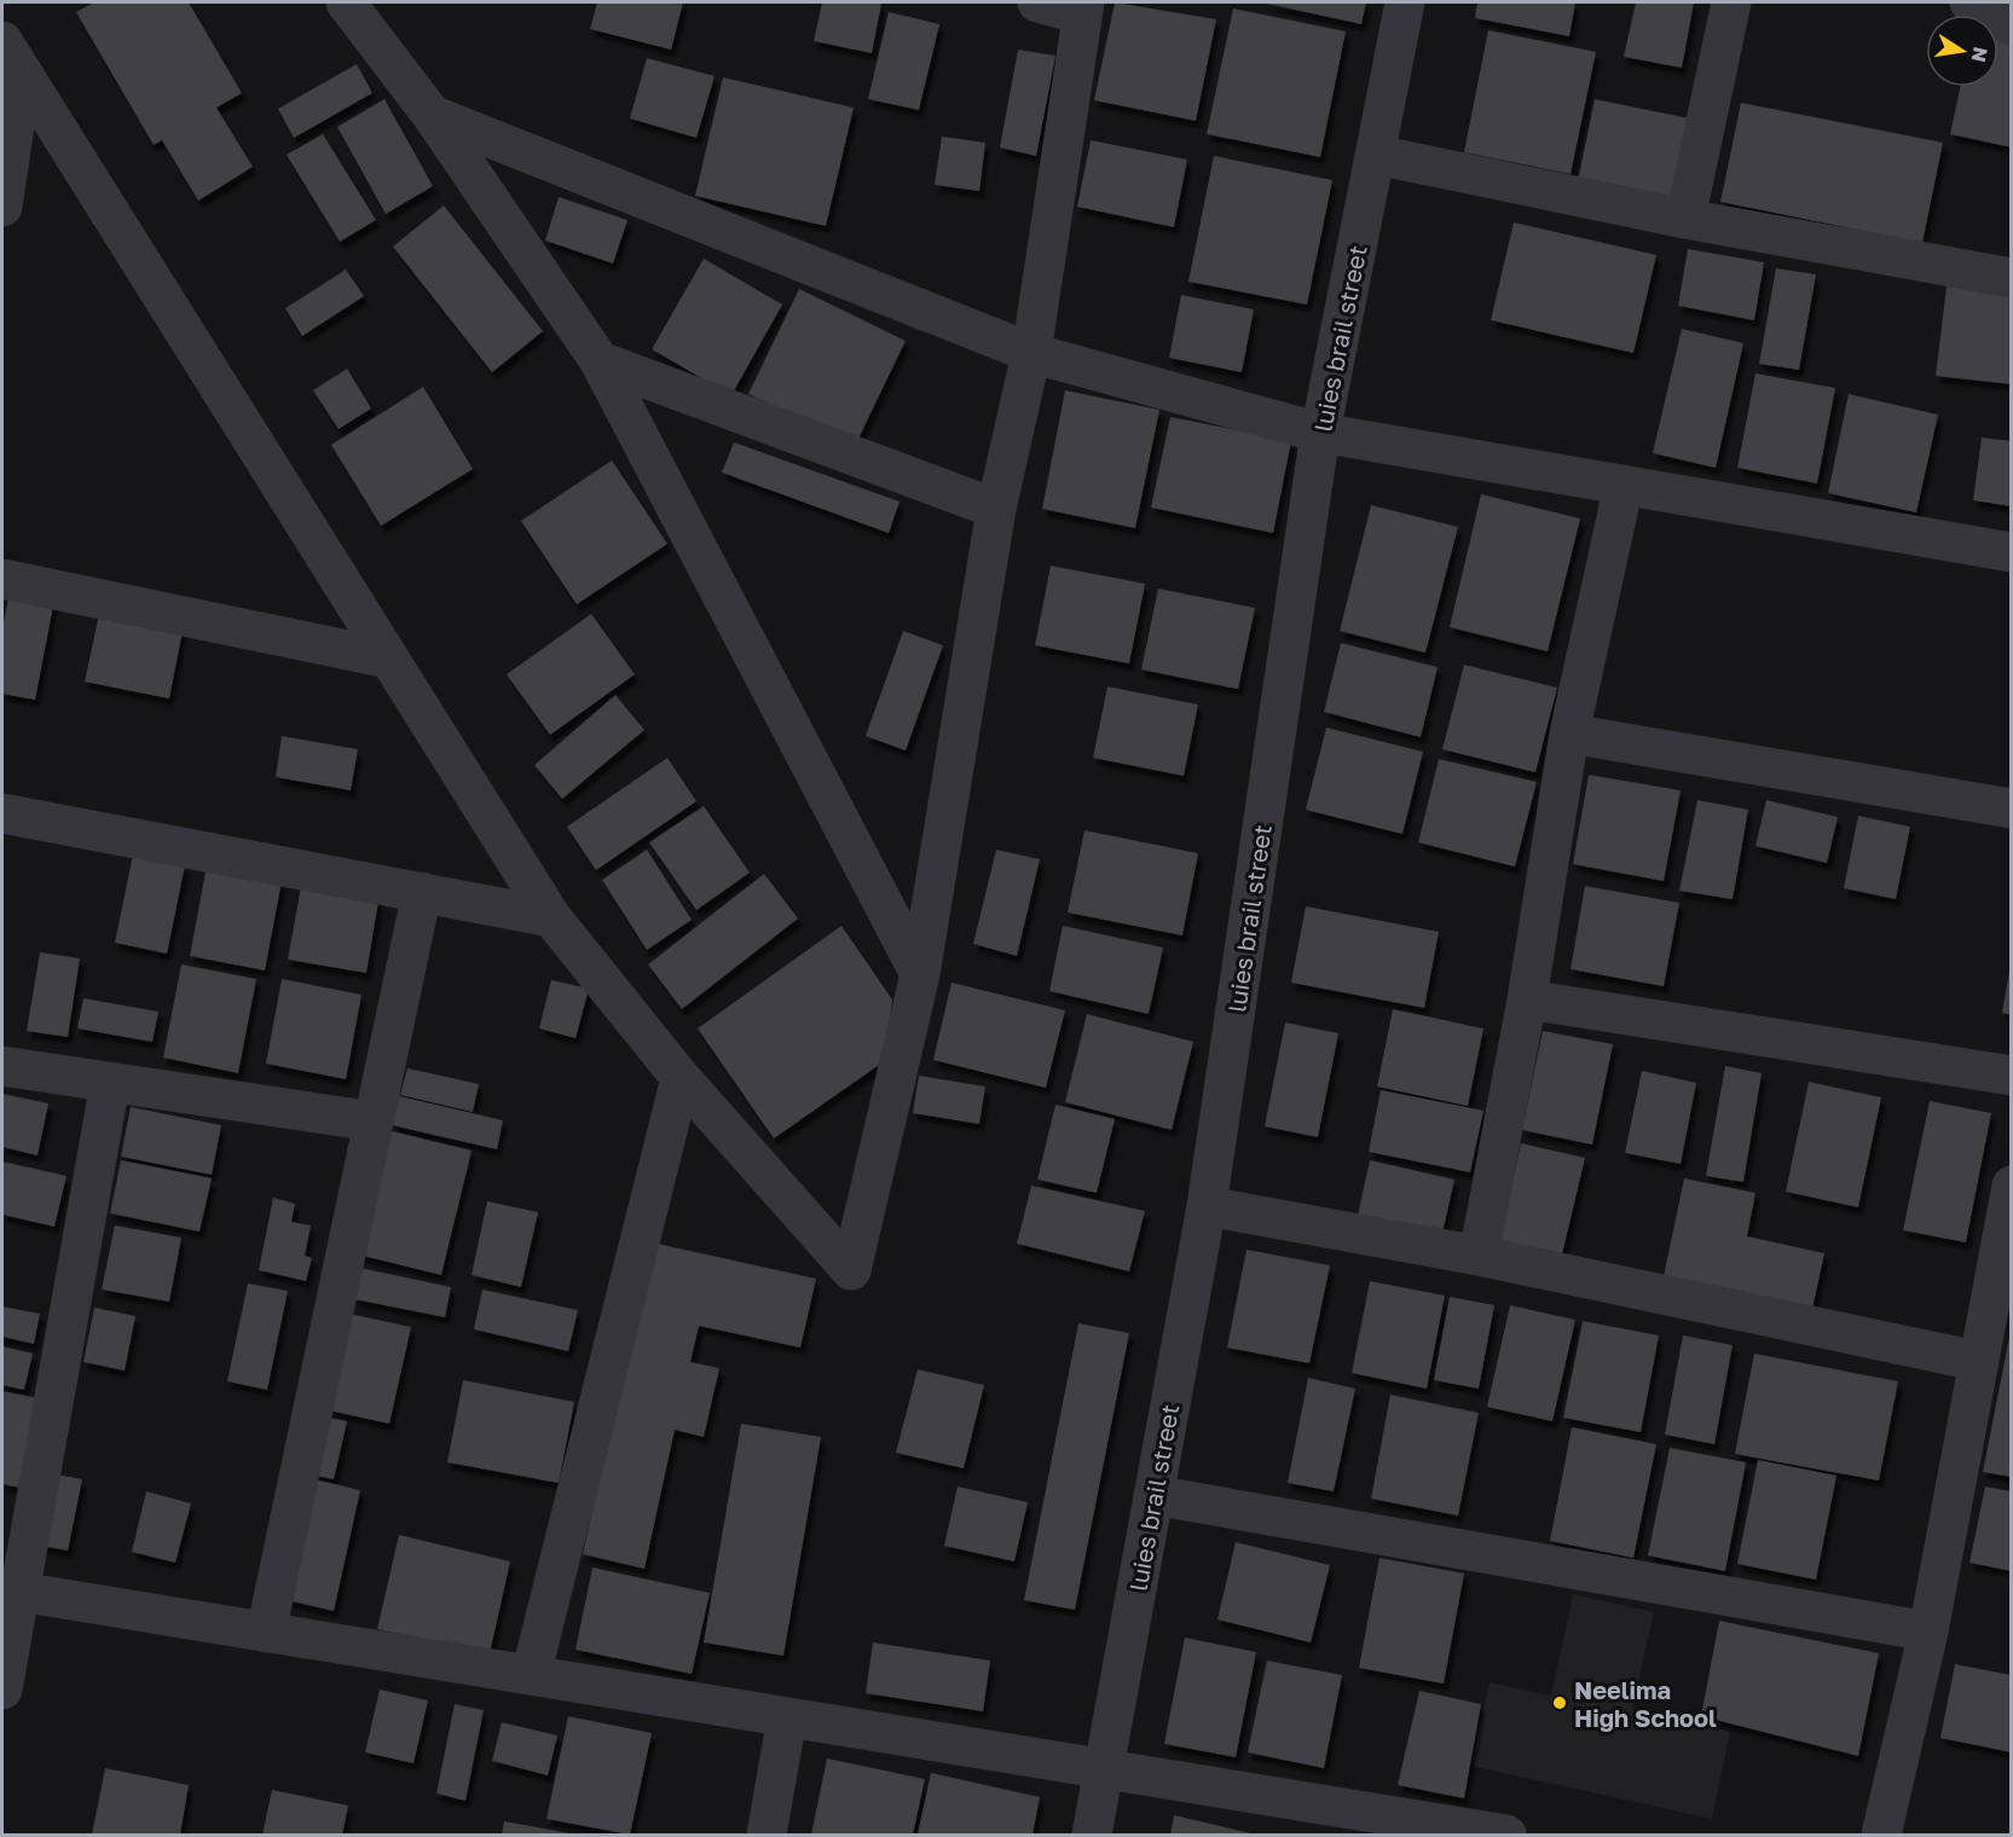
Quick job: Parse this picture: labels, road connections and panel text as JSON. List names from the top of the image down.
{
  "streets": {
    "street": ["luies brail street"]
  },
  "places": ["Neelima High School"],
  "north": "right"
}
